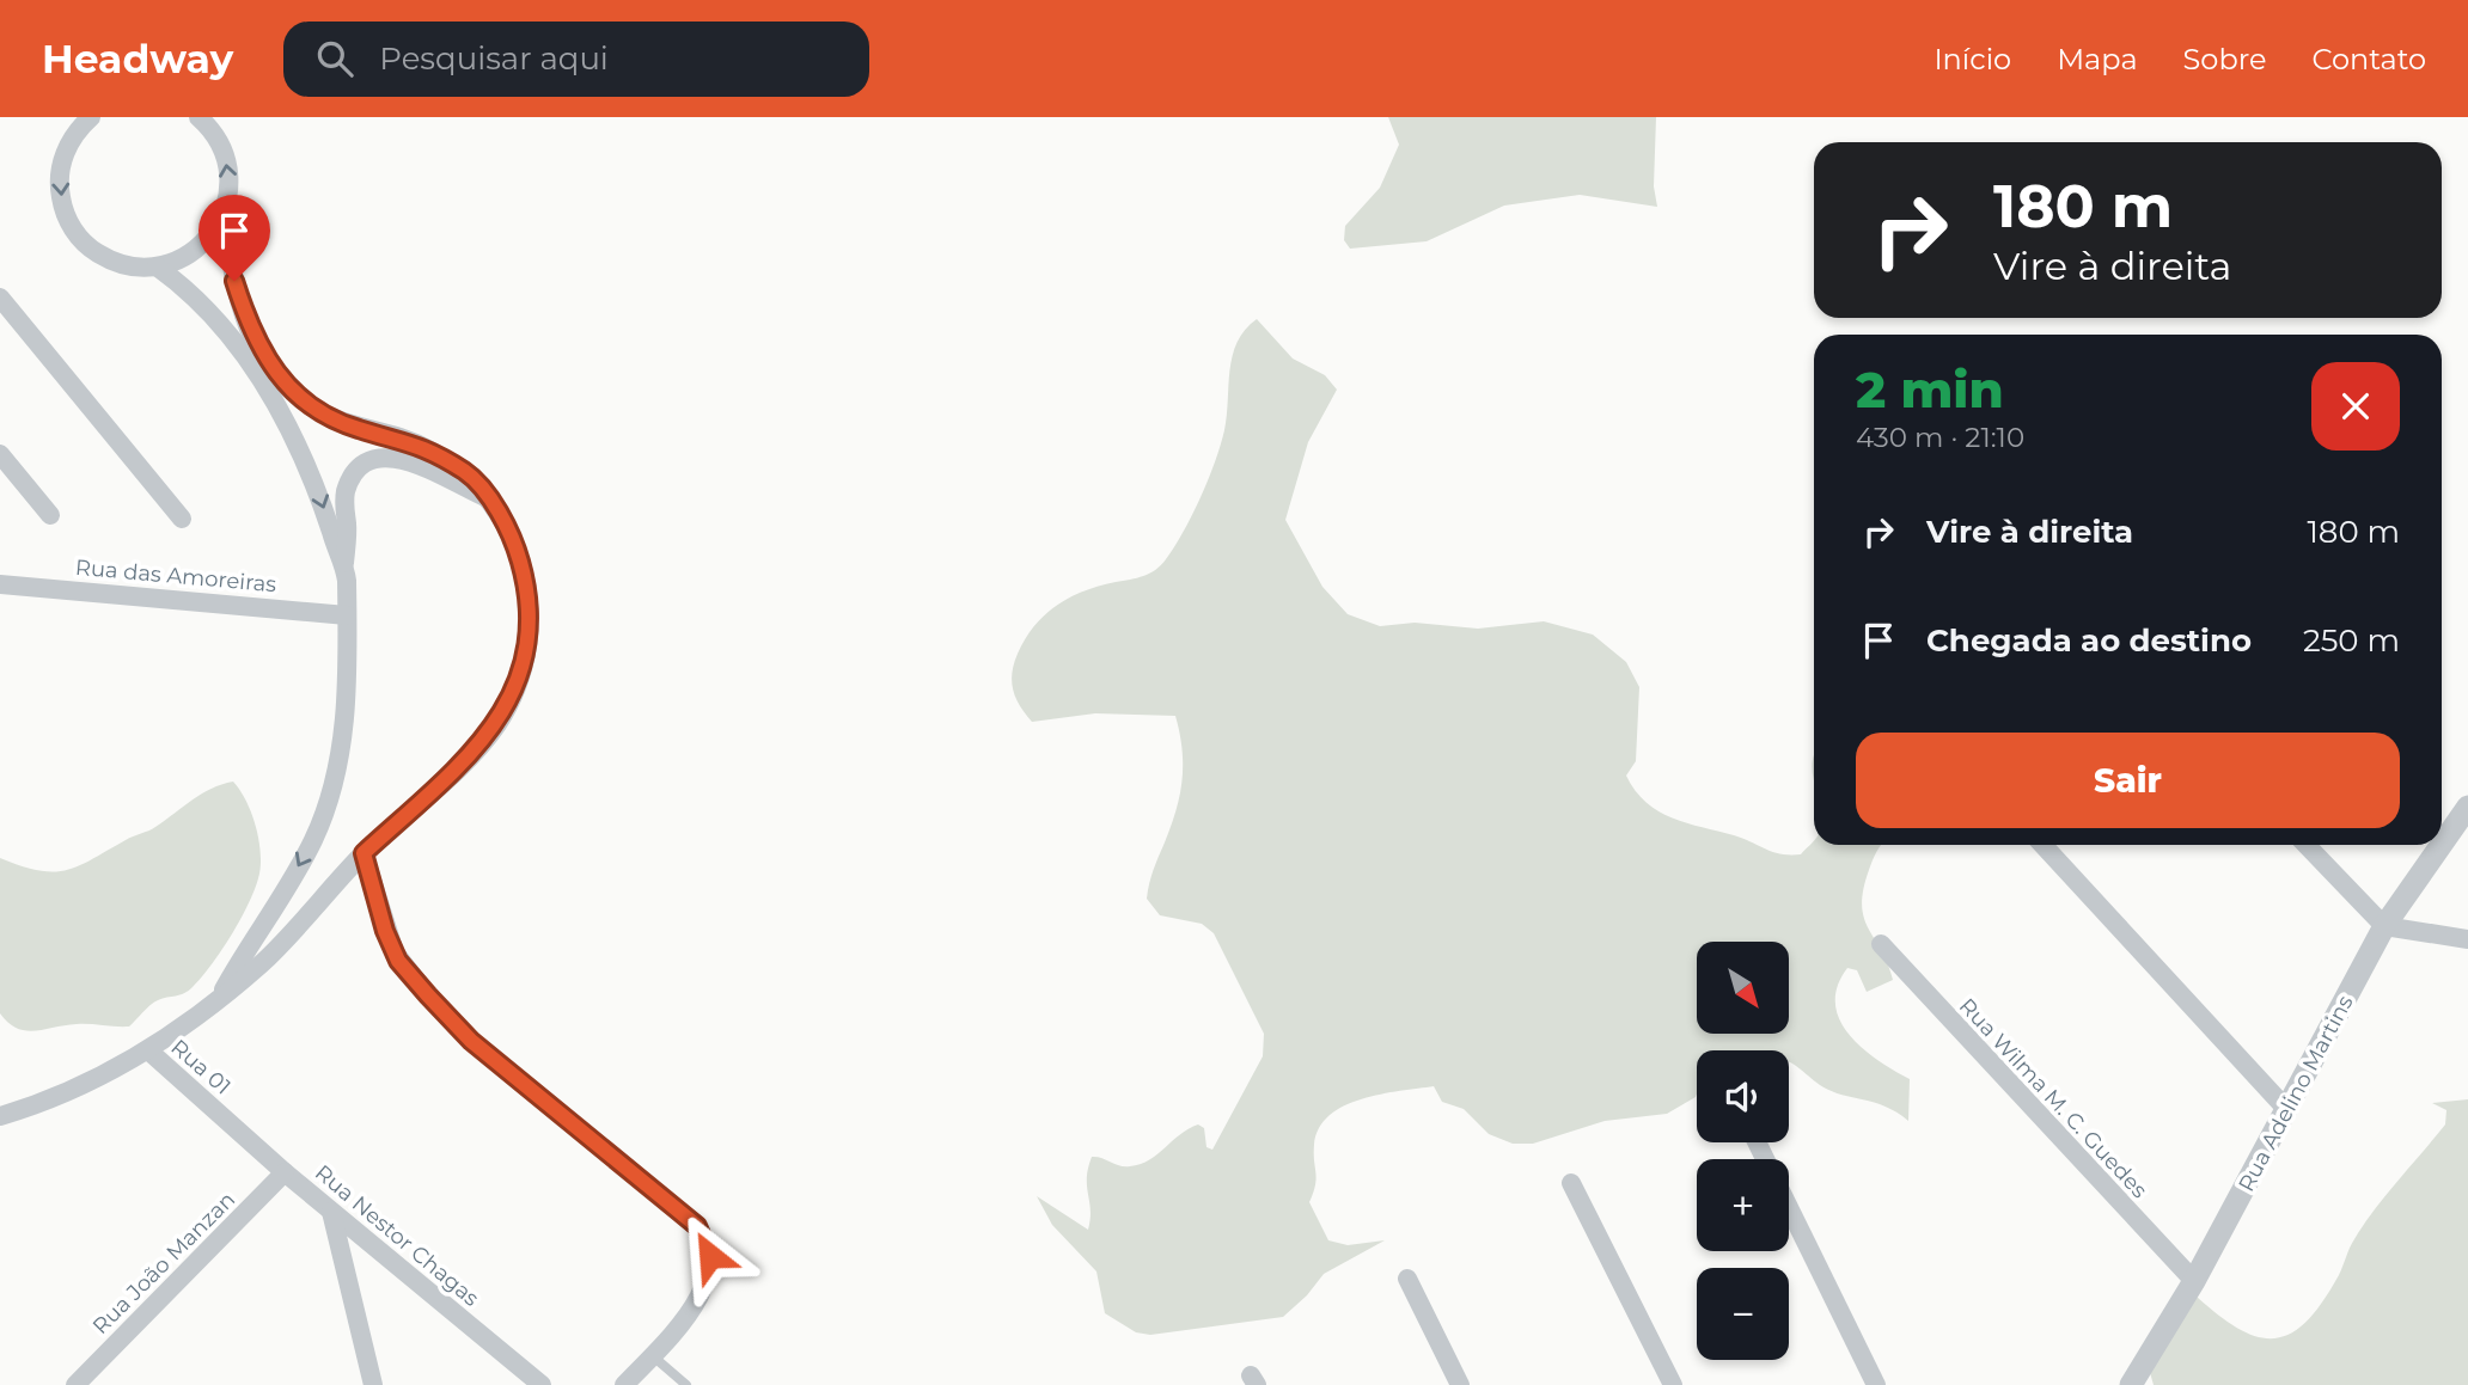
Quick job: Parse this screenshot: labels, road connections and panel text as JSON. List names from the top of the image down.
{
  "streets": {
    "street": [
      "Rua das Amoreiras",
      "Rua 01",
      "Rua Adelino Martins",
      "Rua Wilma M. C. Guedes",
      "Rua Nestor Chagas",
      "Rua João Manzan"
    ]
  },
  "crossings": [
    ["Rua 01", "Rua Nestor Chagas"],
    ["Rua Adelino Martins", "Rua Wilma M. C. Guedes"],
    ["Rua Nestor Chagas", "Rua João Manzan"]
  ],
  "north": "bottom right",
  "page": {
    "header": "Headway",
    "search": "Pesquisar aqui",
    "nav": [
      "Início",
      "Mapa",
      "Sobre",
      "Contato"
    ],
    "turn": ["180 m", "Vire à direita"],
    "heading": ["2 min", "430 m · 21:10"],
    "list": [
      {
        "name": "Vire à direita",
        "value": "180 m"
      },
      {
        "name": "Chegada ao destino",
        "value": "250 m"
      }
    ],
    "buttons": "Sair",
    "map_buttons": ["+", "−"]
  }
}
